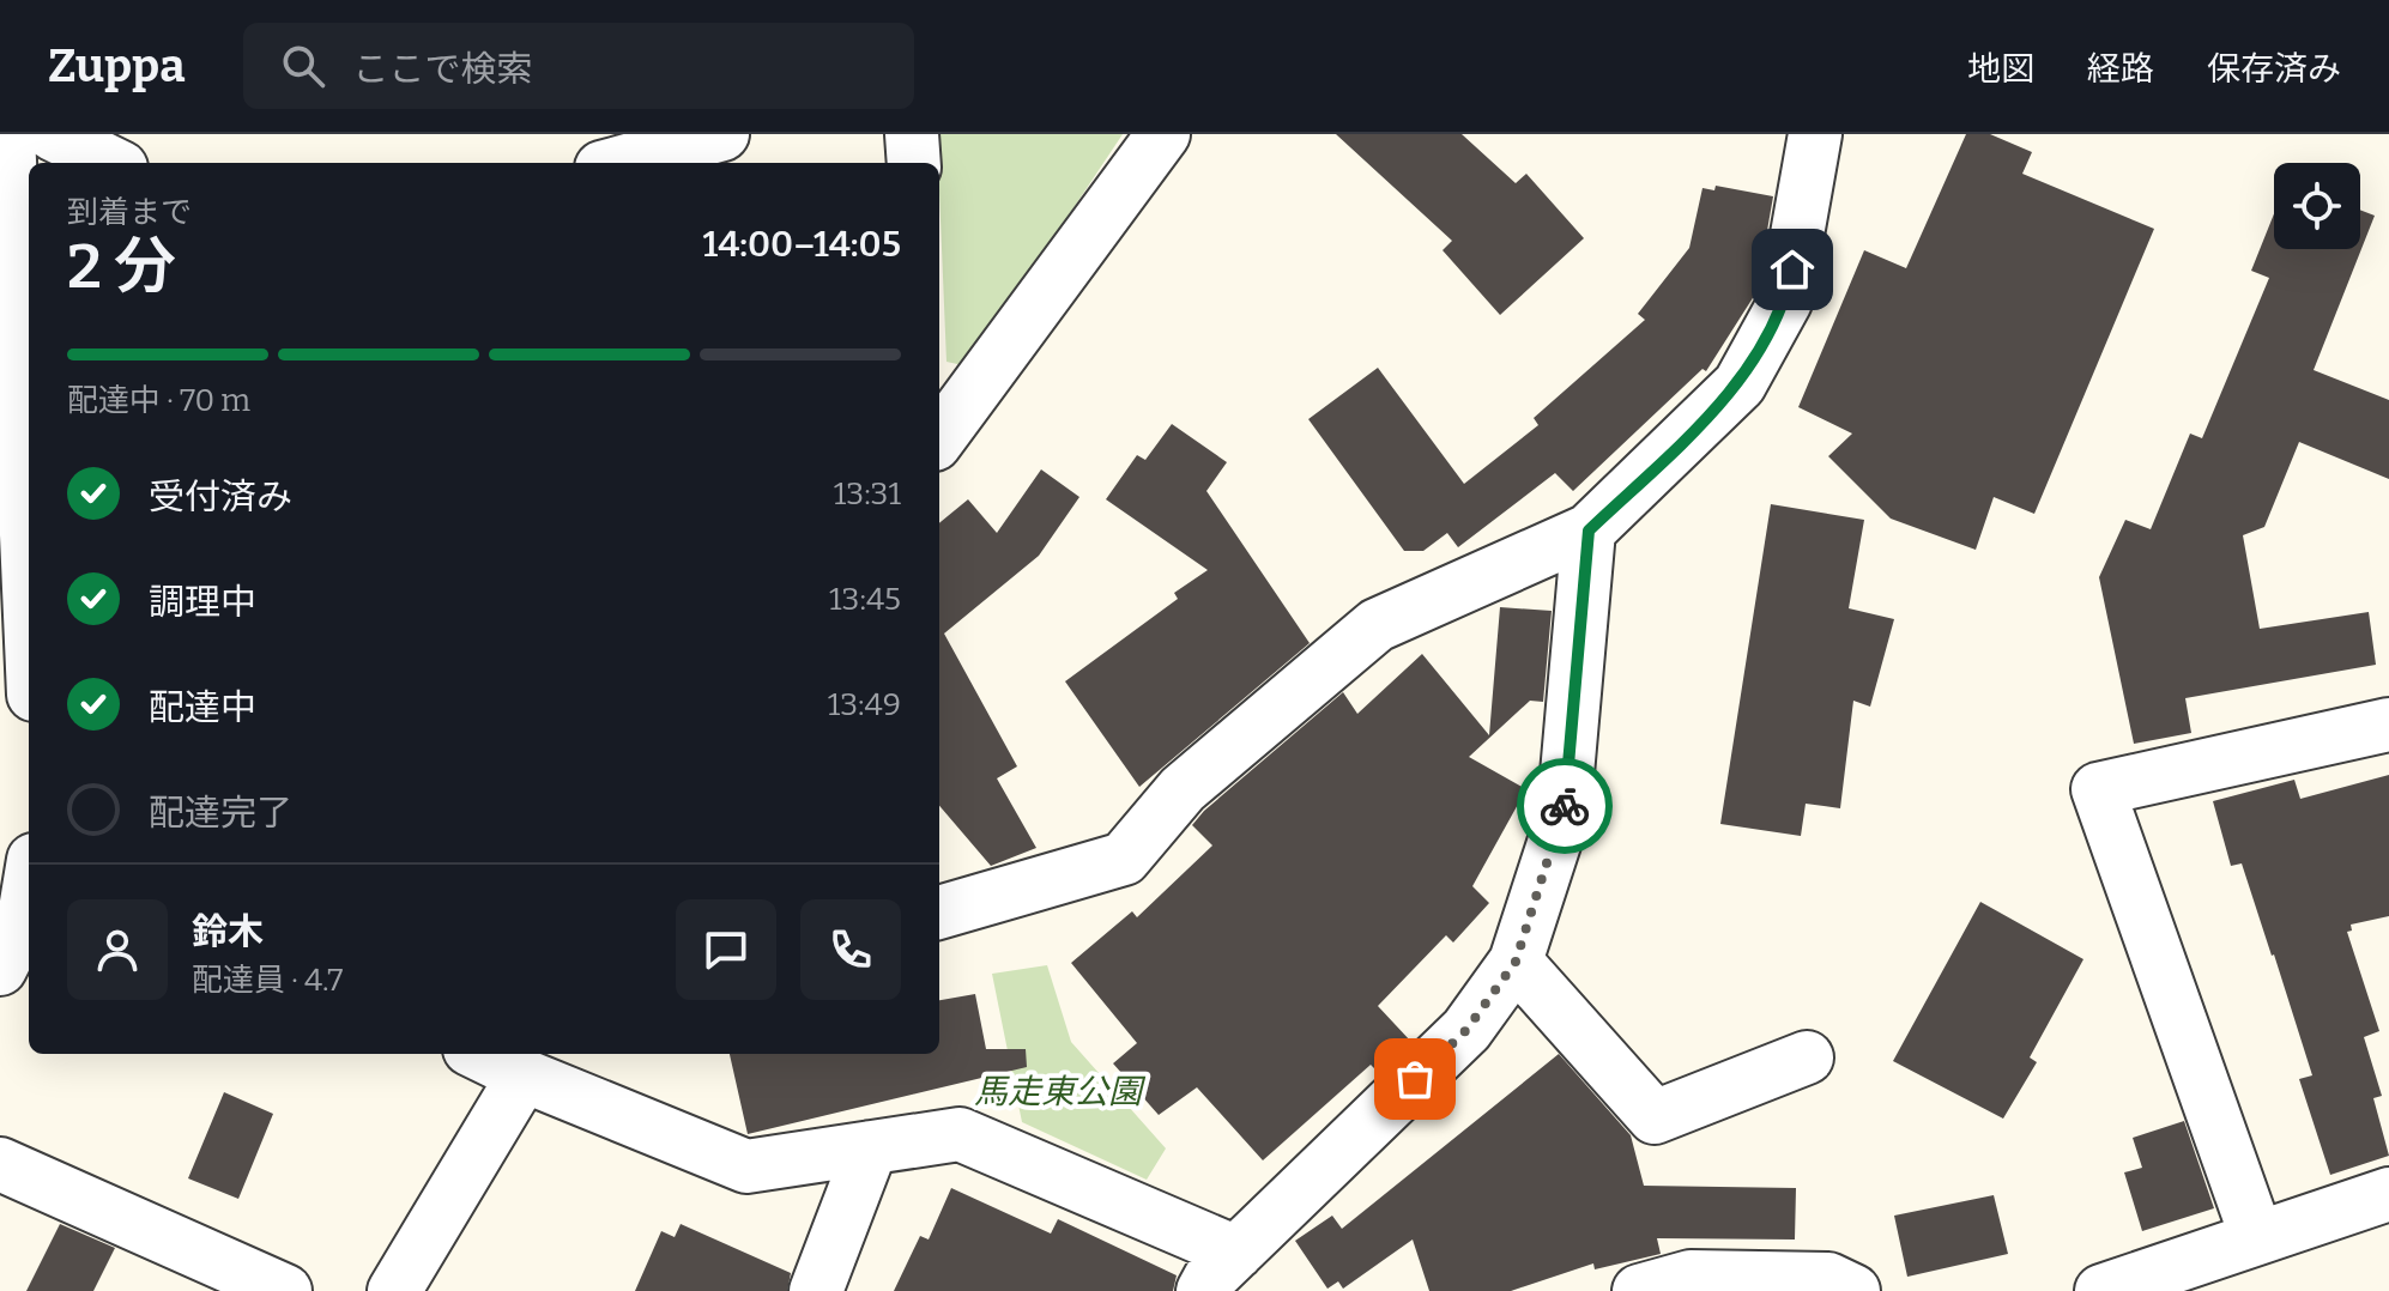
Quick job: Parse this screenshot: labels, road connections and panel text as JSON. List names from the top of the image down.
{
  "parks": ["馬走東公園"],
  "page": {
    "header": "Zuppa",
    "search": "ここで検索",
    "nav": ["地図", "経路", "保存済み"],
    "heading": ["2 分", "到着まで", "14:00–14:05"],
    "panel": ["鈴木", "配達員 · 4.7"],
    "bar": "配達中 · 70 m",
    "list": [
      ["受付済み", "13:31"],
      ["調理中", "13:45"],
      ["配達中", "13:49"],
      "配達完了"
    ]
  }
}
